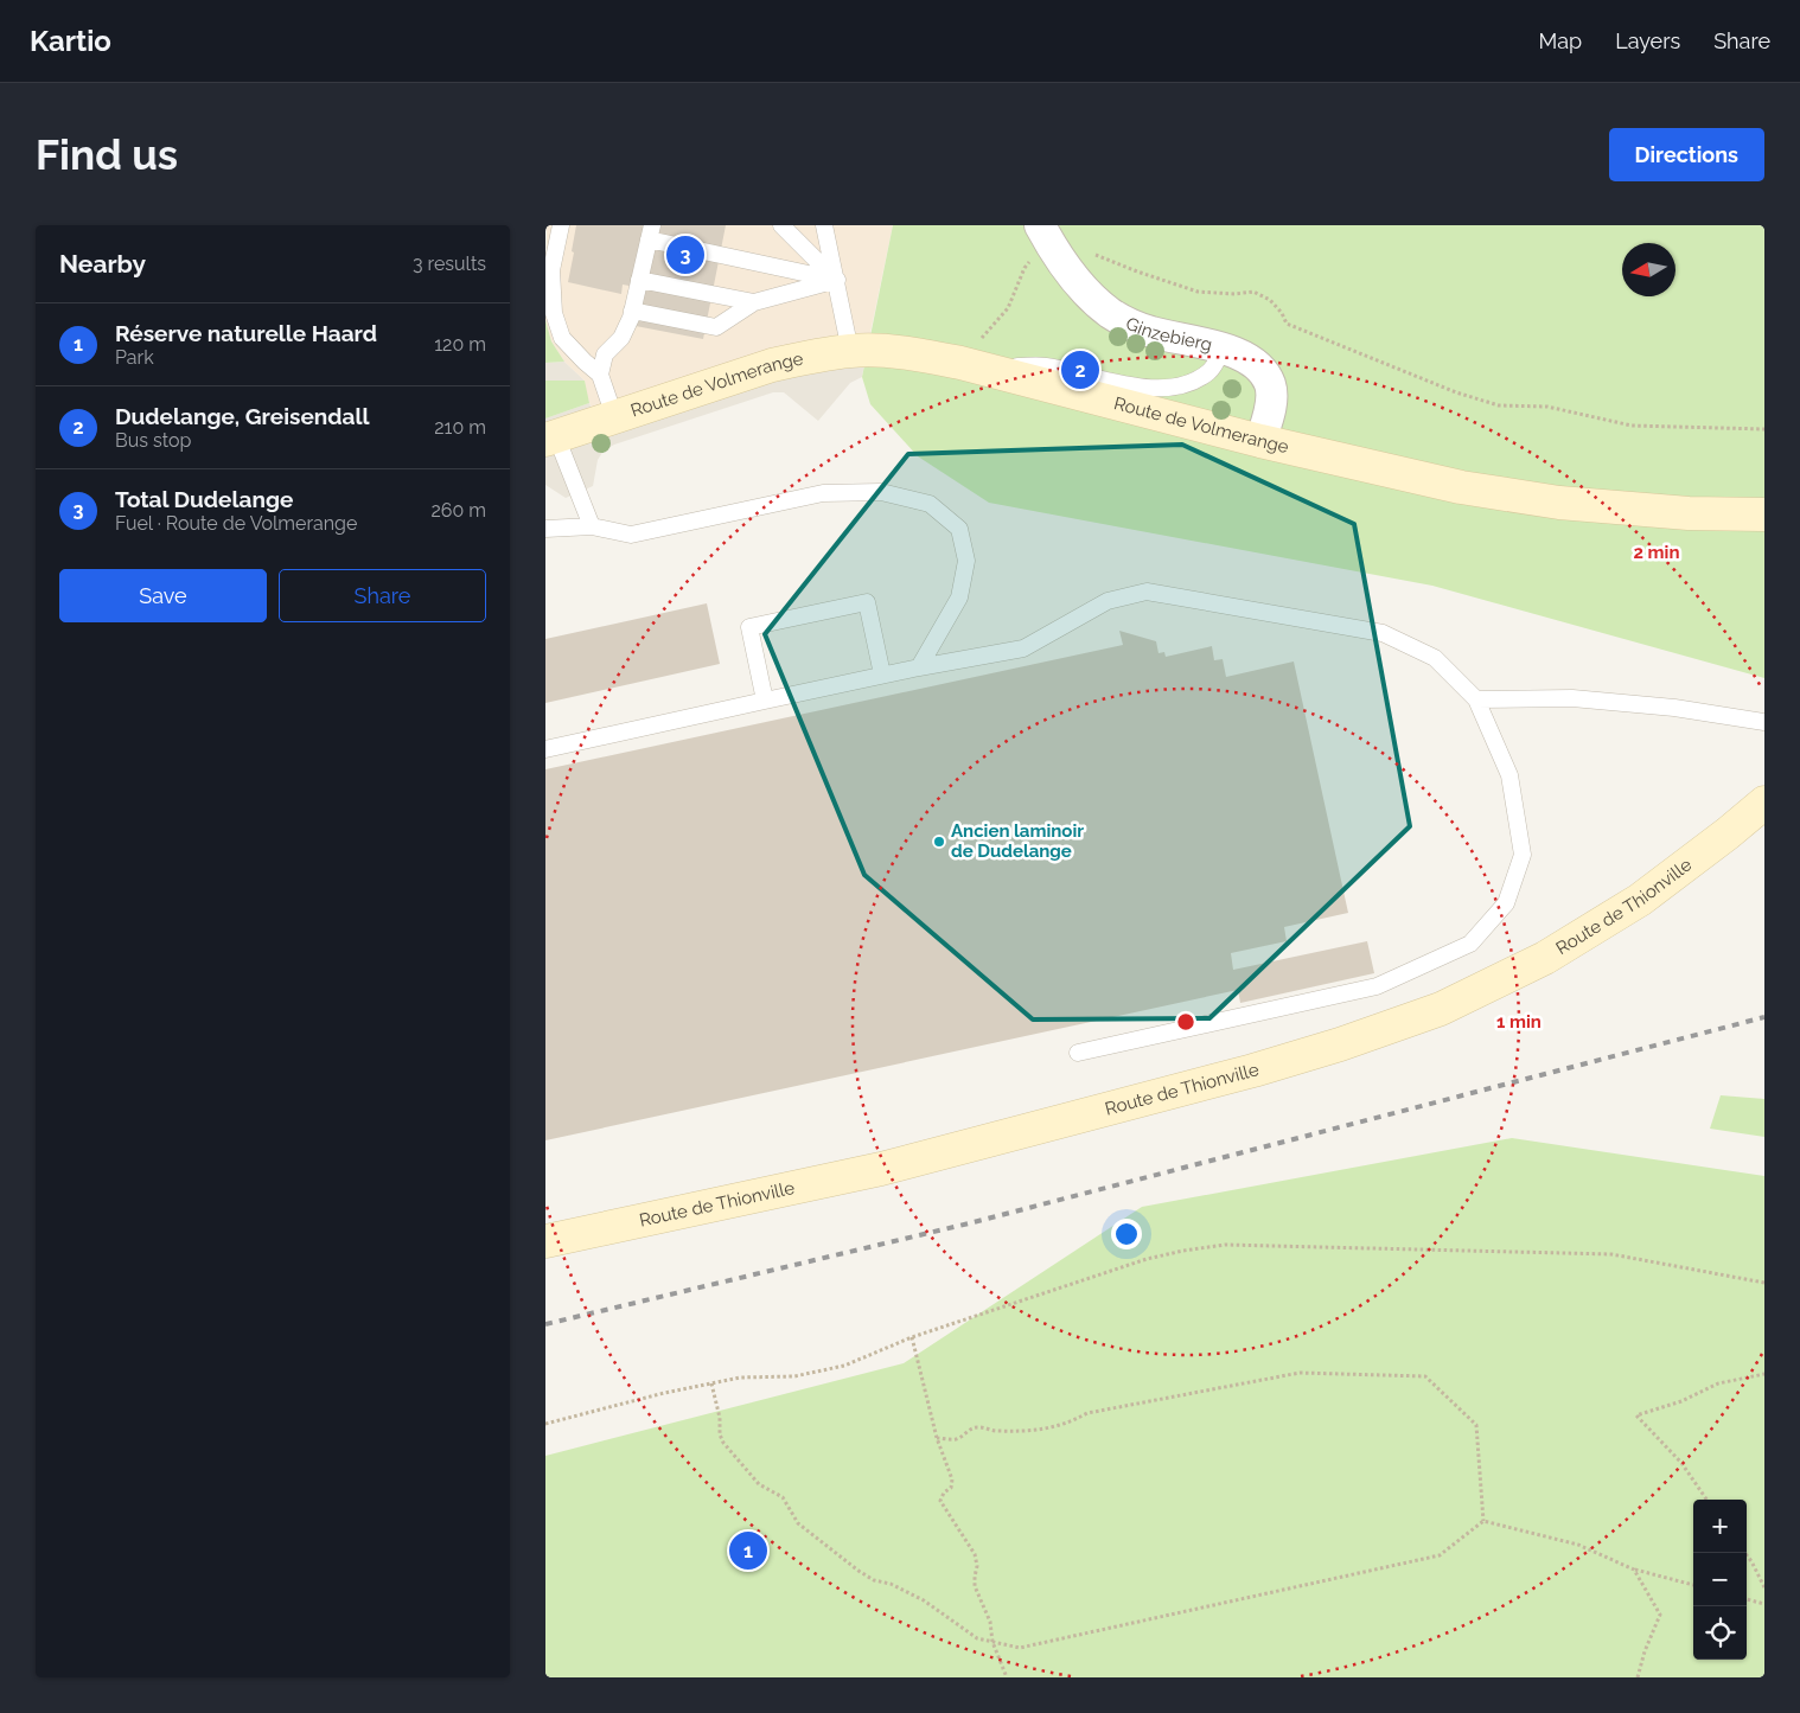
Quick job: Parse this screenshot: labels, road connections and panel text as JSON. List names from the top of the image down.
{
  "streets": {
    "main road": ["Route de Volmerange", "Route de Thionville"],
    "street": ["Ginzebierg"]
  },
  "crossings": [
    ["Ginzebierg", "Route de Volmerange"]
  ],
  "places": ["Ancien laminoir de Dudelange"],
  "north": "left",
  "page": {
    "header": "Kartio",
    "nav": ["Map", "Layers", "Share"],
    "buttons": [
      "Directions",
      ["Save", "Share"]
    ],
    "title": "Find us",
    "heading": ["Nearby", "3 results"],
    "pins": ["3", "2", "1"],
    "list": [
      {
        "mark": "1",
        "name": "Réserve naturelle Haard",
        "note": "Park",
        "value": "120 m"
      },
      {
        "mark": "2",
        "name": "Dudelange, Greisendall",
        "note": "Bus stop",
        "value": "210 m"
      },
      {
        "mark": "3",
        "name": "Total Dudelange",
        "note": "Fuel · Route de Volmerange",
        "value": "260 m"
      }
    ],
    "map_buttons": ["+", "−"]
  },
  "rings": ["2 min", "1 min"]
}
